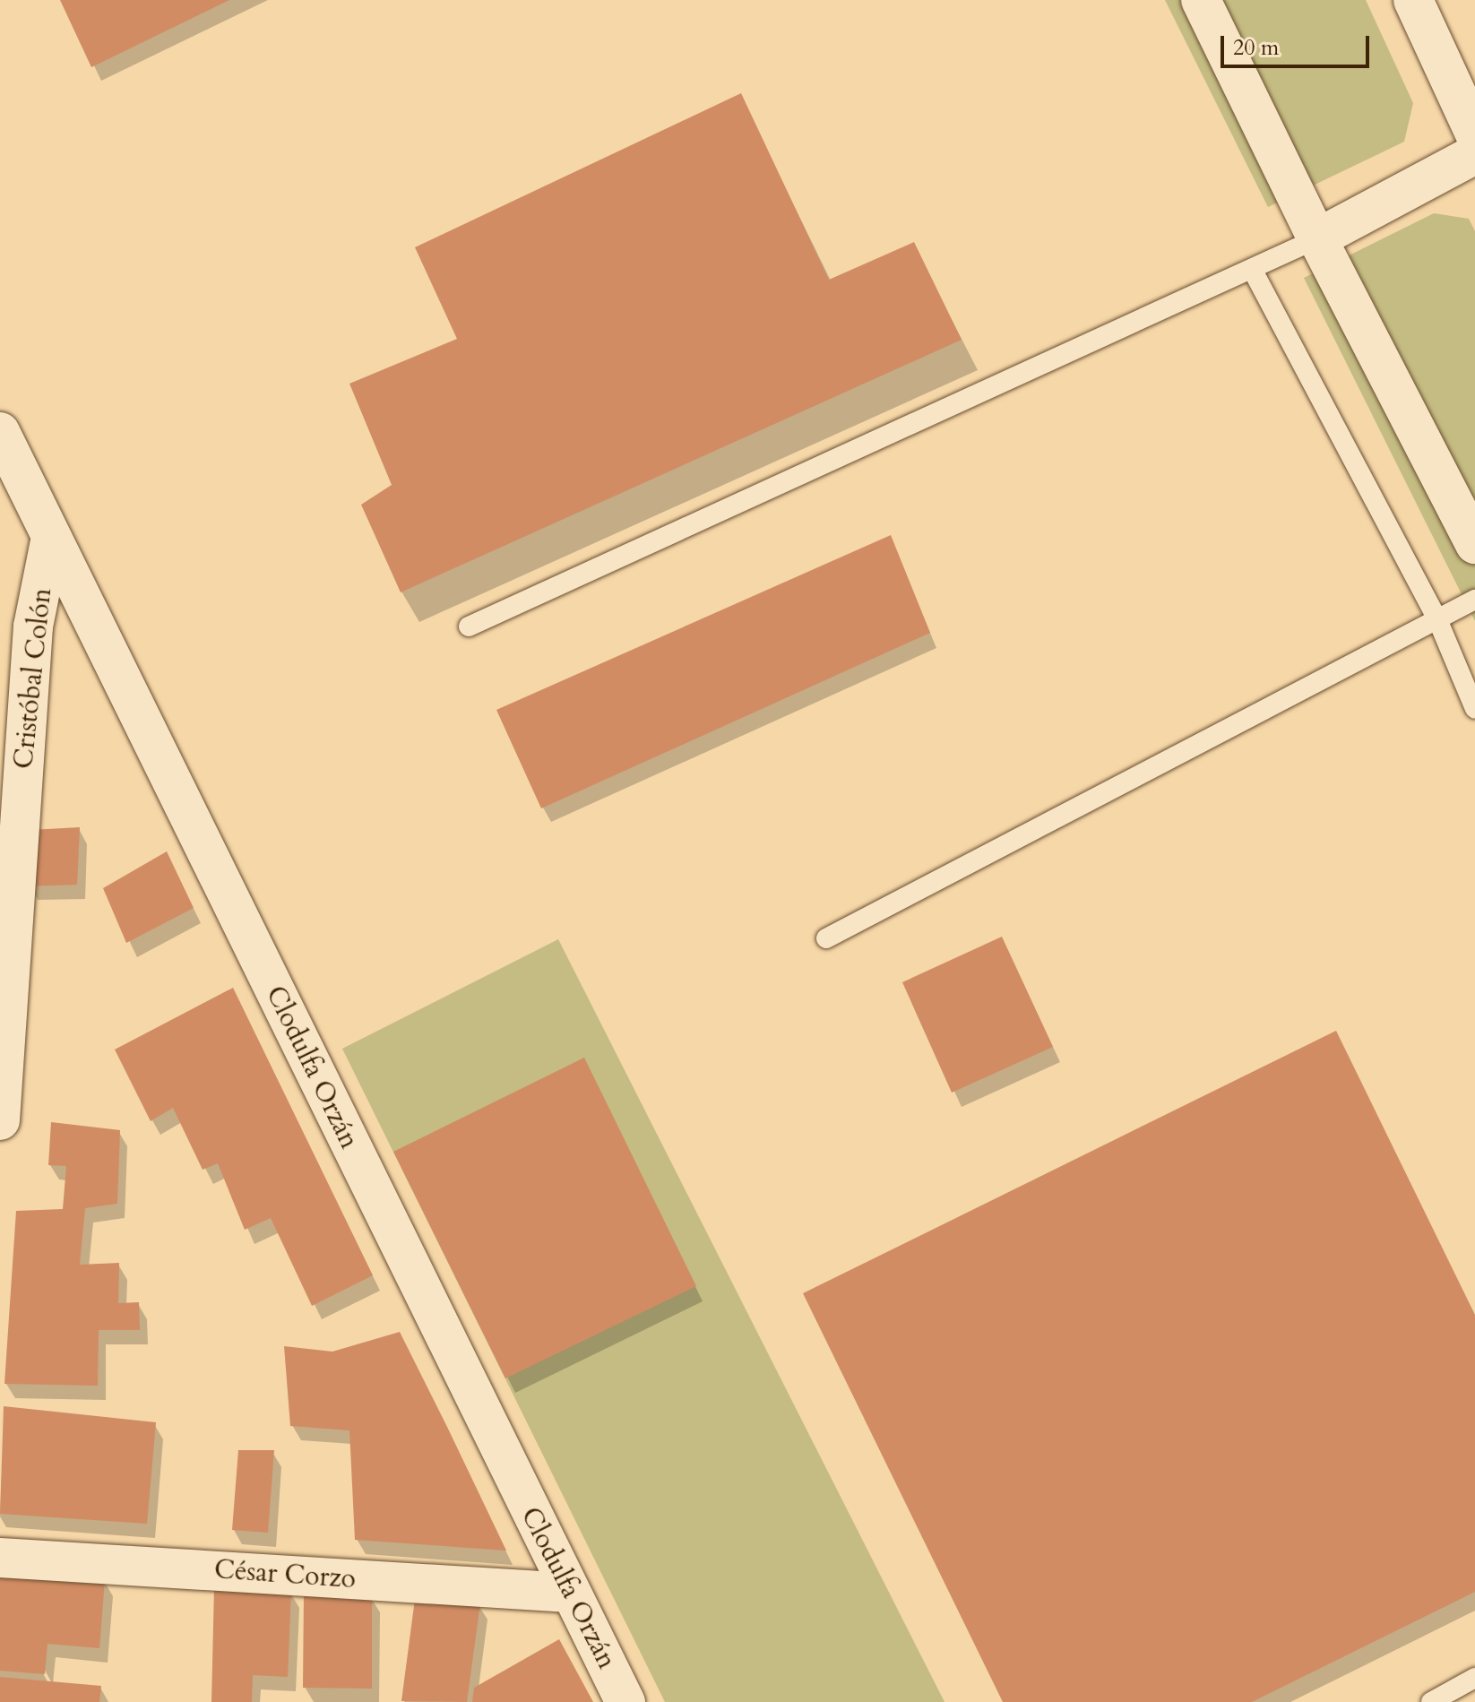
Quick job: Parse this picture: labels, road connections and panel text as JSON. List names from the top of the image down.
{
  "streets": {
    "street": ["Cristóbal Colón", "Clodulfa Orzán", "César Corzo"]
  },
  "crossings": [
    ["Cristóbal Colón", "Clodulfa Orzán"],
    ["Clodulfa Orzán", "César Corzo"]
  ],
  "scale_bar": "20 m"
}
